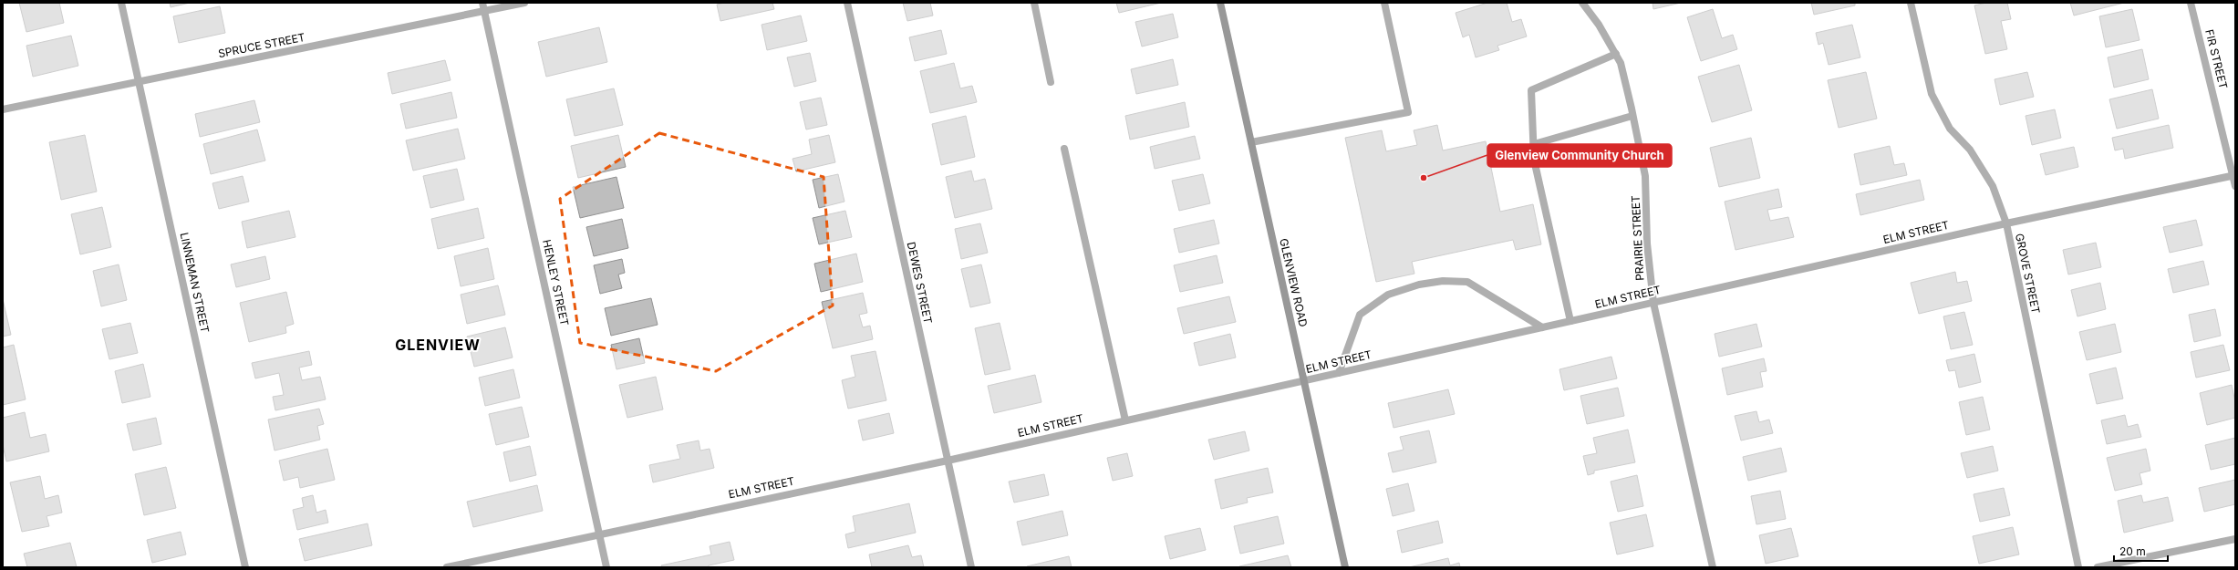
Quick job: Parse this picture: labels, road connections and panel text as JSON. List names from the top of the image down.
{
  "streets": {
    "main road": ["GLENVIEW ROAD"],
    "street": [
      "SPRUCE STREET",
      "FIR STREET",
      "ELM STREET",
      "PRAIRIE STREET",
      "GROVE STREET",
      "LINNEMAN STREET",
      "HENLEY STREET",
      "DEWES STREET"
    ]
  },
  "crossings": [
    ["SPRUCE STREET", "LINNEMAN STREET"],
    ["SPRUCE STREET", "HENLEY STREET"],
    ["FIR STREET", "ELM STREET"],
    ["ELM STREET", "PRAIRIE STREET"],
    ["ELM STREET", "GROVE STREET"],
    ["ELM STREET", "HENLEY STREET"],
    ["ELM STREET", "DEWES STREET"],
    ["ELM STREET", "GLENVIEW ROAD"]
  ],
  "districts": ["GLENVIEW"],
  "places": ["Glenview Community Church"],
  "scale_bar": "20 m"
}
